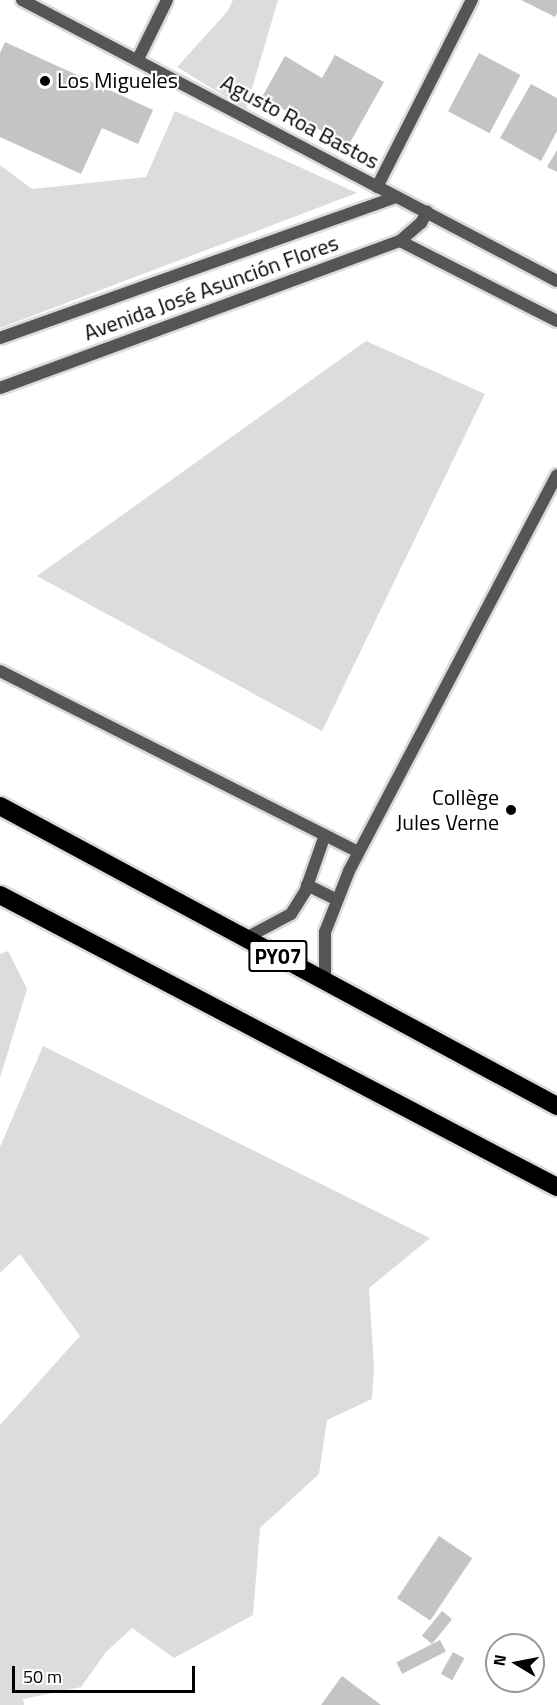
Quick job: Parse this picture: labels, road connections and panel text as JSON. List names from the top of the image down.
{
  "streets": {
    "highway": ["PY07"],
    "street": ["Agusto Roa Bastos", "Avenida José Asunción Flores"]
  },
  "crossings": [
    ["Agusto Roa Bastos", "Avenida José Asunción Flores"]
  ],
  "places": ["Los Migueles", "Collège Jules Verne"],
  "scale_bar": "50 m",
  "north": "left"
}
